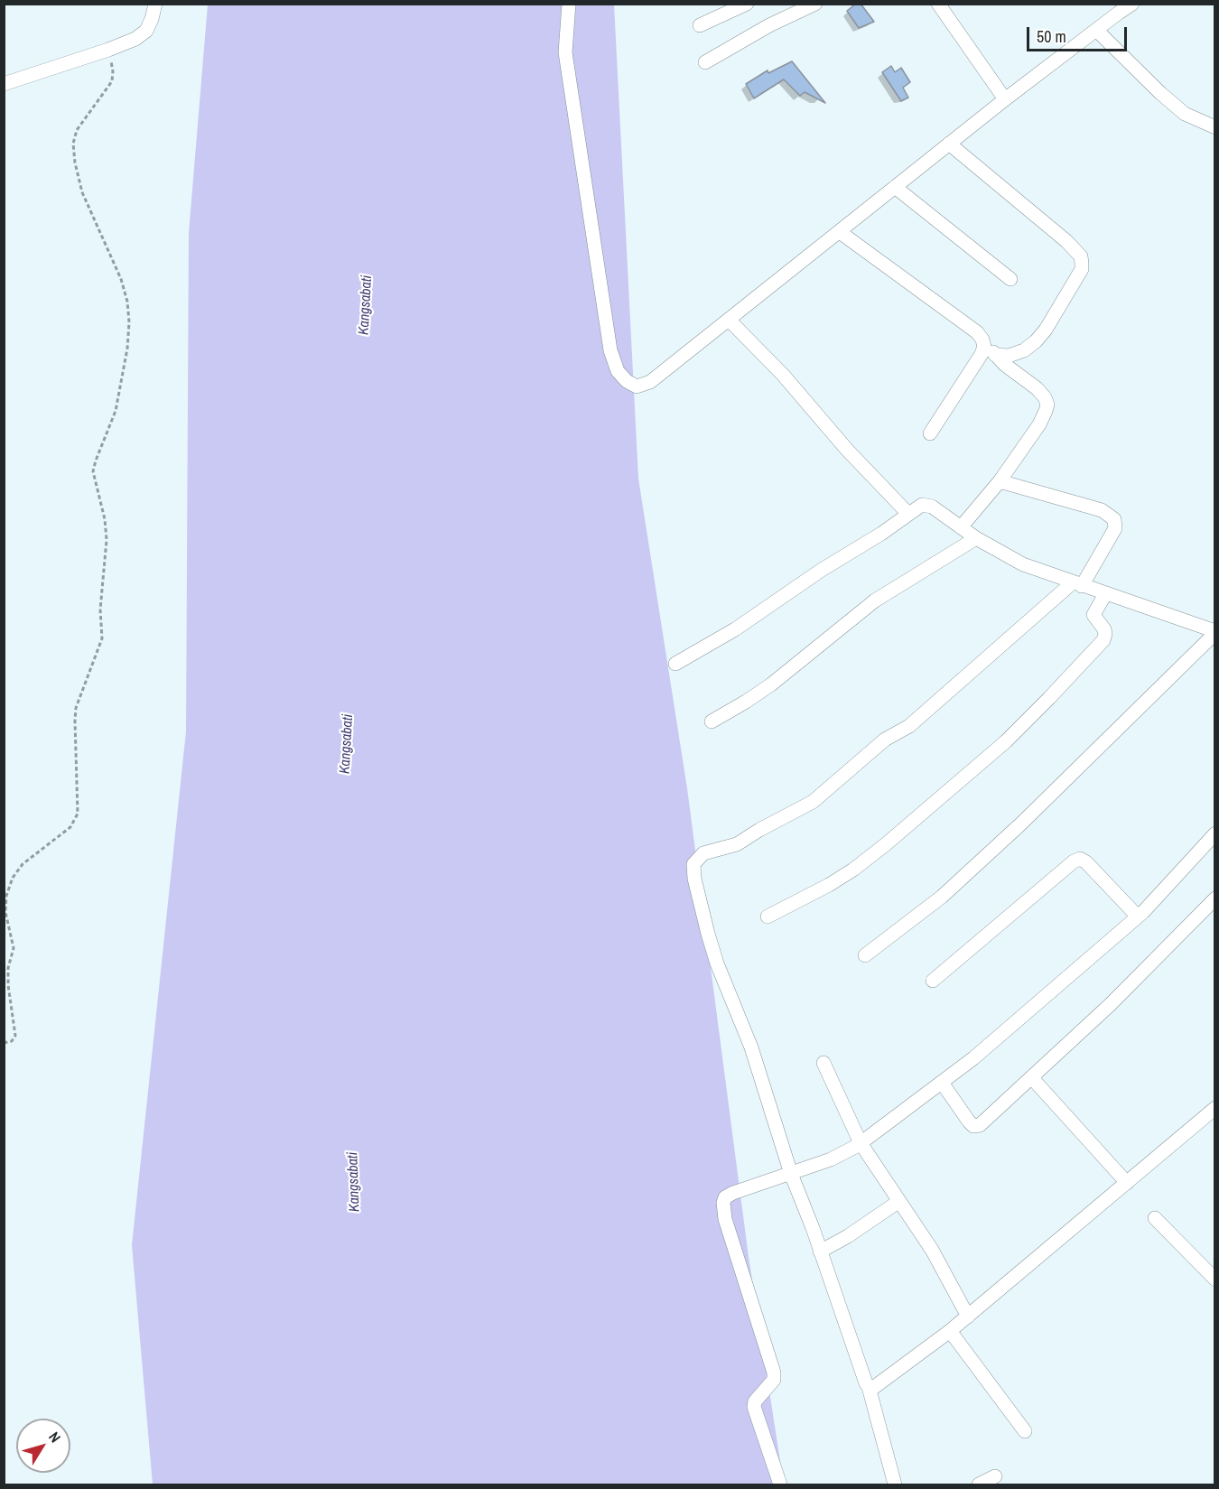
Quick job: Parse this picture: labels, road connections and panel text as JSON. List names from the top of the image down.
{
  "water": ["Kangsabati"],
  "scale_bar": "50 m",
  "north": "top right"
}
